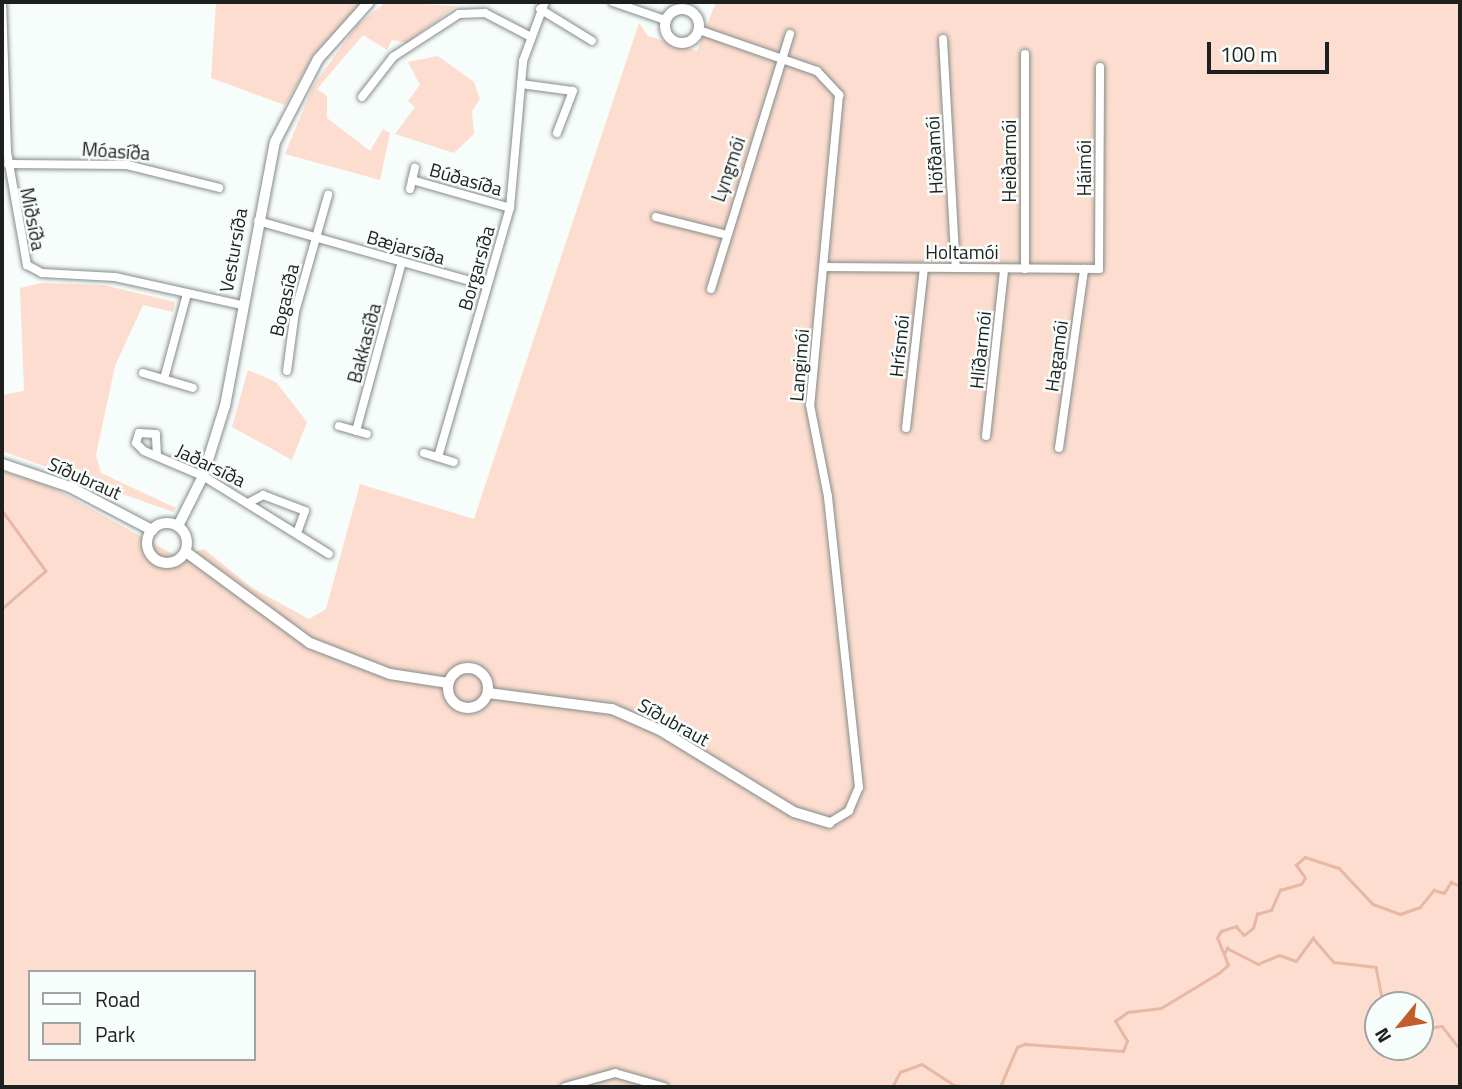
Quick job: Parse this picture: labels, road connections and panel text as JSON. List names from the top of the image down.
{
  "streets": {
    "street": [
      "Móasíða",
      "Höfðamói",
      "Heiðarmói",
      "Háimói",
      "Lyngmói",
      "Búðasíða",
      "Miðsíða",
      "Bæjarsíða",
      "Vestursíða",
      "Holtamói",
      "Borgarsíða",
      "Bogasíða",
      "Bakkasíða",
      "Hrísmói",
      "Hlíðarmói",
      "Hagamói",
      "Langimói",
      "Jaðarsíða",
      "Síðubraut"
    ]
  },
  "crossings": [
    ["Móasíða", "Miðsíða"],
    ["Höfðamói", "Holtamói"],
    ["Heiðarmói", "Holtamói"],
    ["Háimói", "Holtamói"],
    ["Lyngmói", "Langimói"],
    ["Búðasíða", "Borgarsíða"],
    ["Miðsíða", "Vestursíða"],
    ["Bæjarsíða", "Vestursíða"],
    ["Bæjarsíða", "Borgarsíða"],
    ["Bæjarsíða", "Bogasíða"],
    ["Bæjarsíða", "Bakkasíða"],
    ["Vestursíða", "Jaðarsíða"],
    ["Vestursíða", "Síðubraut"],
    ["Holtamói", "Hrísmói"],
    ["Holtamói", "Hlíðarmói"],
    ["Holtamói", "Hagamói"],
    ["Holtamói", "Langimói"],
    ["Langimói", "Síðubraut"]
  ],
  "legend": ["Road", "Park"],
  "scale_bar": "100 m",
  "north": "bottom left"
}
